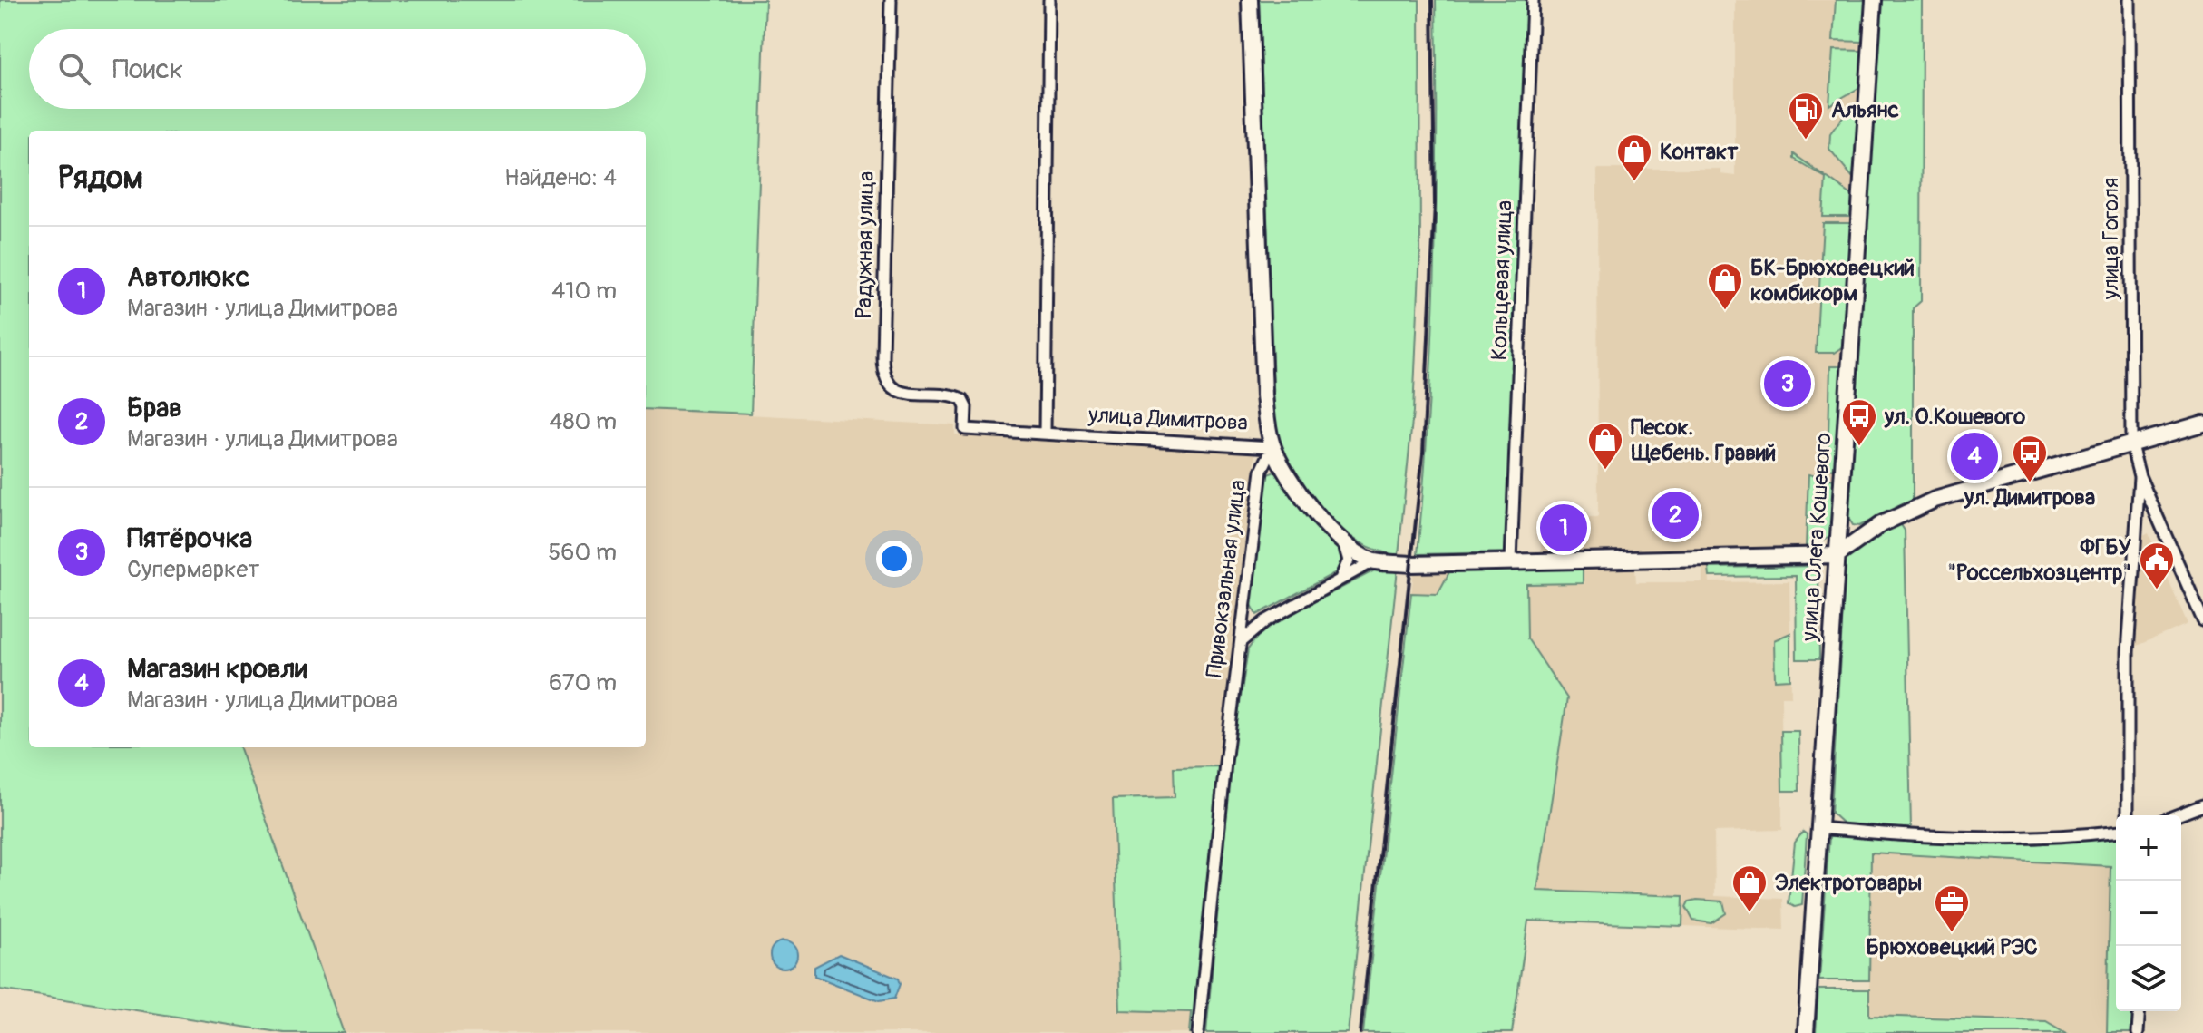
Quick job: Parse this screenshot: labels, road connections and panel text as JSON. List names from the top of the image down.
{
  "streets": {
    "main road": ["улица Димитрова", "улица Олега Кошевого", "Привокзальная улица"],
    "street": ["улица Гоголя", "Радужная улица", "Кольцевая улица"]
  },
  "crossings": [
    ["Радужная улица", "улица Димитрова"],
    ["улица Димитрова", "Привокзальная улица"]
  ],
  "places": {
    "fuel station": ["Альянс"],
    "shop": [
      "Контакт",
      "БК-Брюховецкий комбикорм",
      "Песок. Щебень. Гравий",
      "Электротовары"
    ],
    "bus stop": ["ул. О.Кошевого", "ул. Димитрова"],
    "public building": ["ФГБУ \"Россельхозцентр\""],
    "office": ["Брюховецкий РЭС"]
  },
  "page": {
    "search": "Поиск",
    "heading": ["Рядом", "Найдено: 4"],
    "list": [
      {
        "mark": "1",
        "name": "Автолюкс",
        "note": "Магазин · улица Димитрова",
        "value": "410 m"
      },
      {
        "mark": "2",
        "name": "Брав",
        "note": "Магазин · улица Димитрова",
        "value": "480 m"
      },
      {
        "mark": "3",
        "name": "Пятёрочка",
        "note": "Супермаркет",
        "value": "560 m"
      },
      {
        "mark": "4",
        "name": "Магазин кровли",
        "note": "Магазин · улица Димитрова",
        "value": "670 m"
      }
    ],
    "pins": [
      "3",
      "4",
      "2",
      "1"
    ],
    "map_buttons": ["+", "−"]
  }
}
